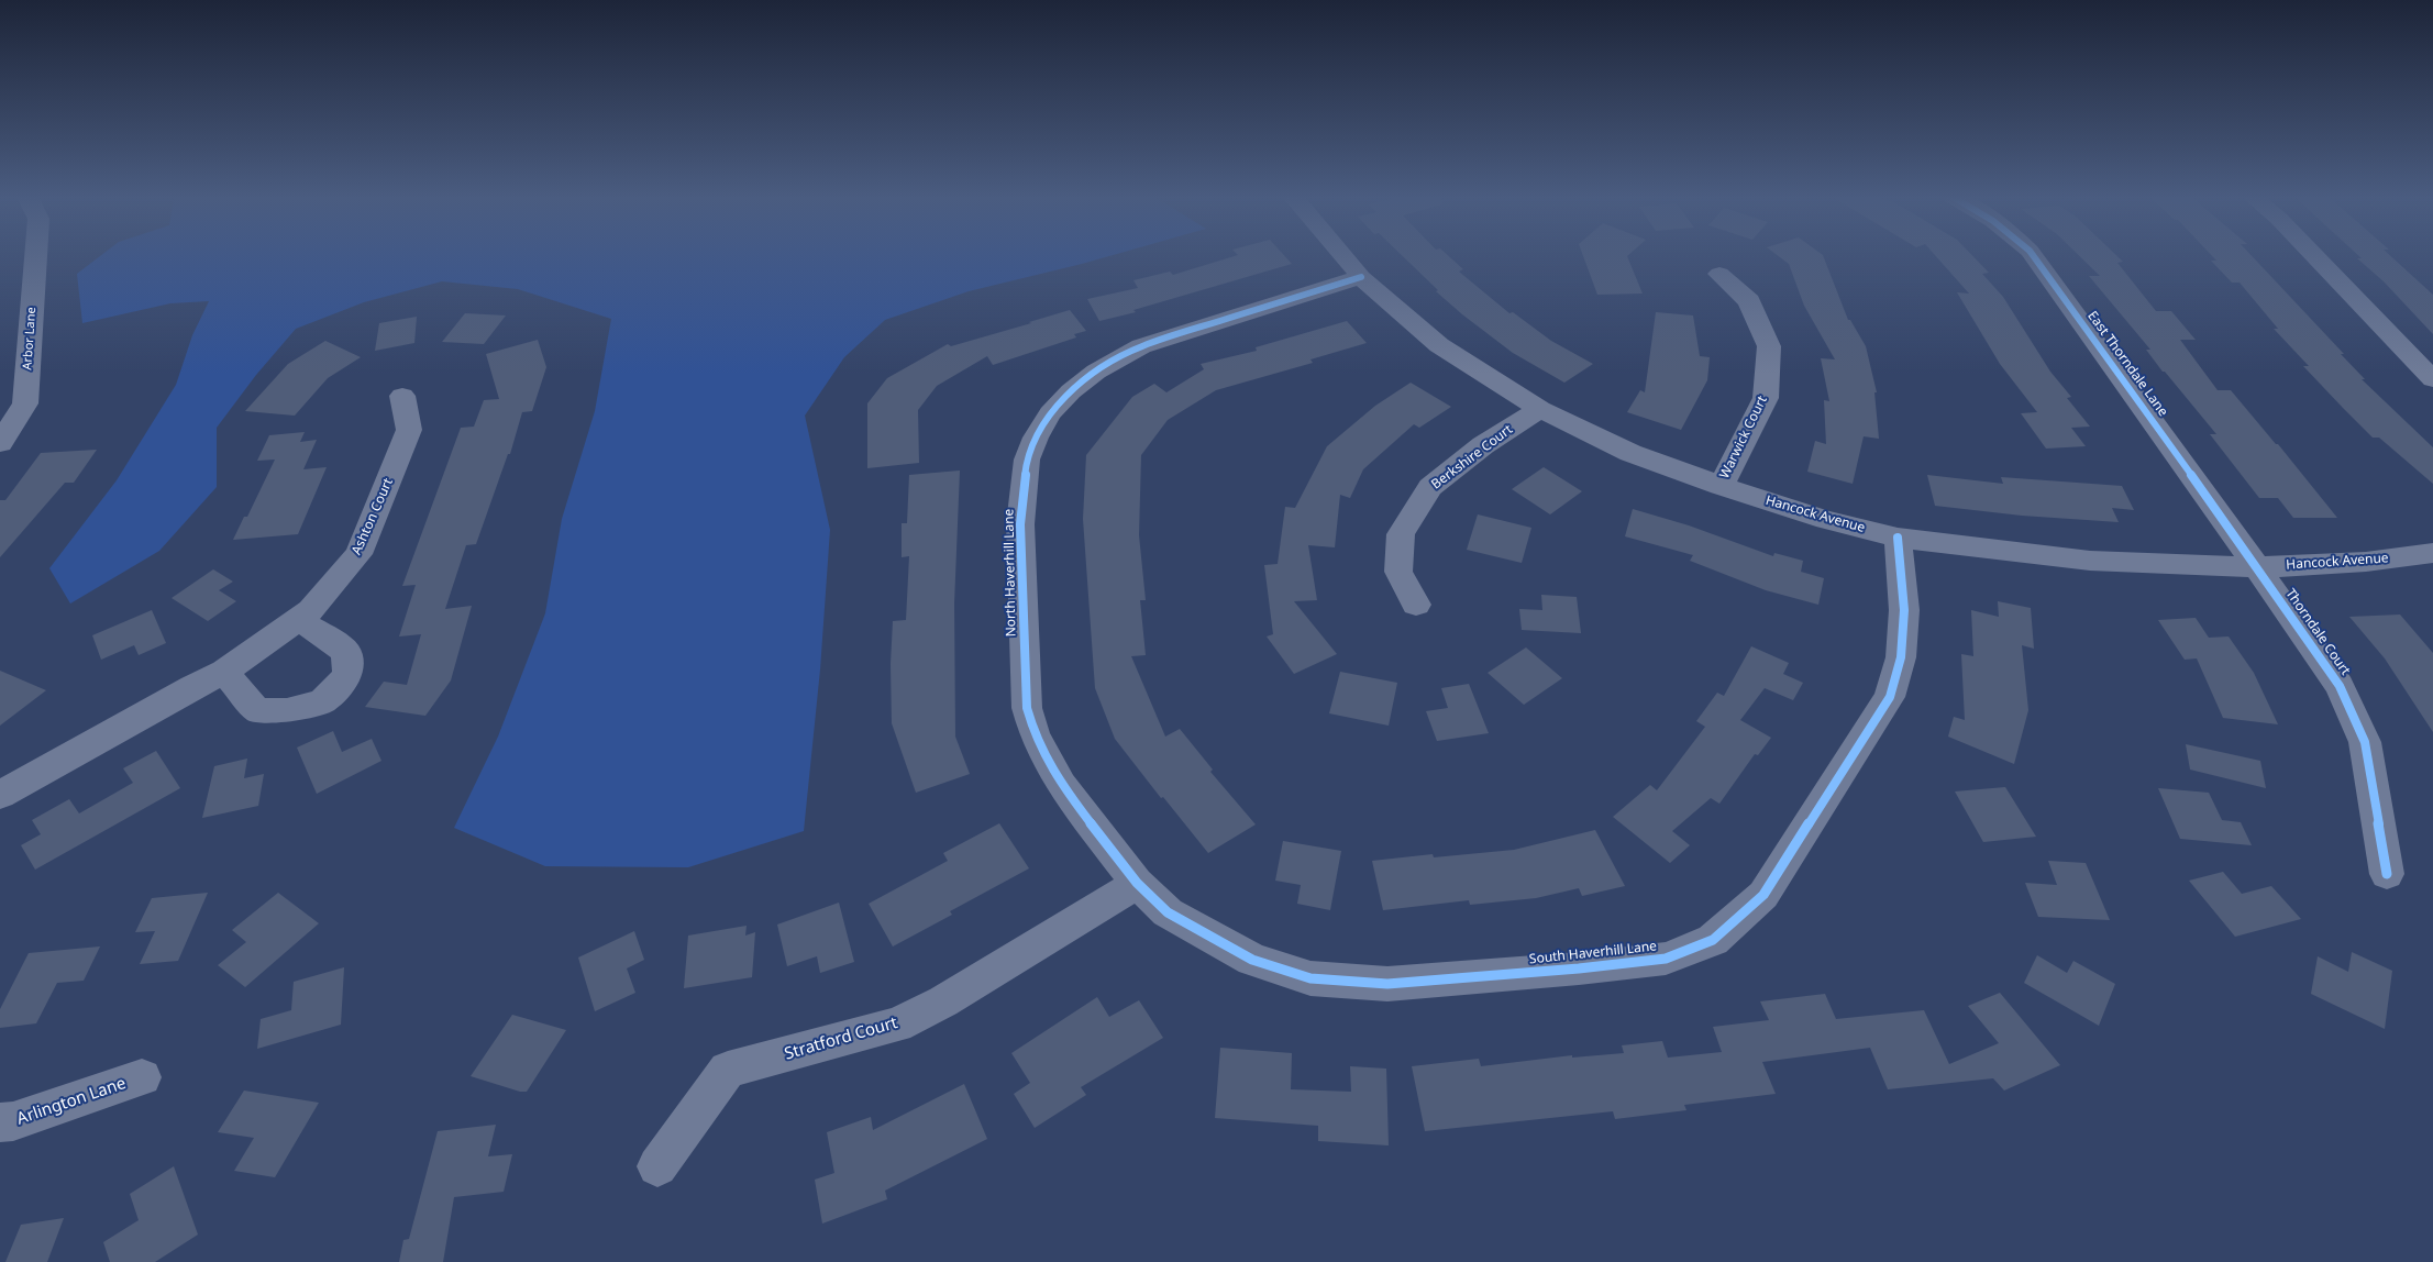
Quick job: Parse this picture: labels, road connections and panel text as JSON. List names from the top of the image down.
{
  "streets": {
    "street": [
      "Arbor Lane",
      "East Thorndale Lane",
      "Warwick Court",
      "Berkshire Court",
      "Hancock Avenue",
      "Ashton Court",
      "North Haverhill Lane",
      "Thorndale Court",
      "South Haverhill Lane",
      "Stratford Court",
      "Arlington Lane"
    ]
  },
  "crossings": [
    ["East Thorndale Lane", "Hancock Avenue"],
    ["East Thorndale Lane", "Thorndale Court"],
    ["Warwick Court", "Hancock Avenue"],
    ["Berkshire Court", "Hancock Avenue"],
    ["Hancock Avenue", "North Haverhill Lane"],
    ["Hancock Avenue", "Thorndale Court"],
    ["Hancock Avenue", "South Haverhill Lane"],
    ["North Haverhill Lane", "South Haverhill Lane"],
    ["North Haverhill Lane", "Stratford Court"],
    ["South Haverhill Lane", "Stratford Court"]
  ]
}
